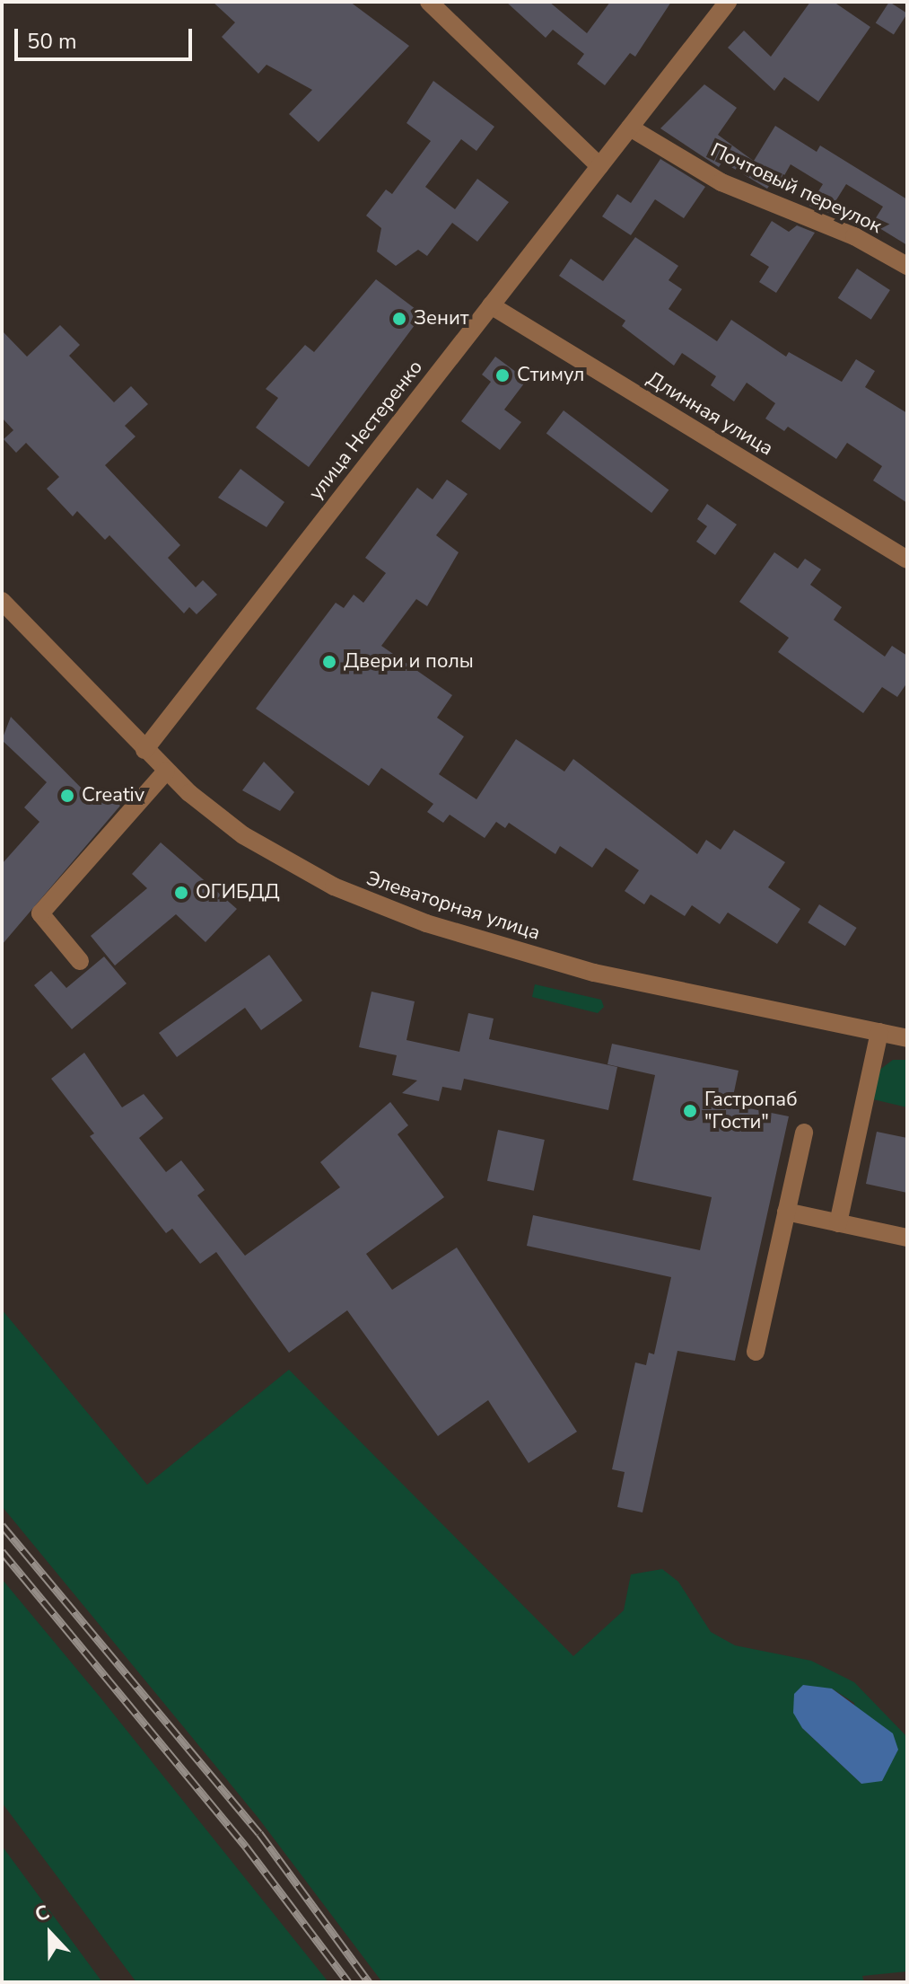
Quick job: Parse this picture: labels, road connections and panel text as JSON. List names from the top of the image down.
{
  "streets": {
    "street": [
      "Почтовый переулок",
      "Длинная улица",
      "улица Нестеренко",
      "Элеваторная улица"
    ]
  },
  "crossings": [
    ["Почтовый переулок", "улица Нестеренко"],
    ["Длинная улица", "улица Нестеренко"],
    ["улица Нестеренко", "Элеваторная улица"]
  ],
  "places": [
    "Зенит",
    "Стимул",
    "Двери и полы",
    "Creativ",
    "ОГИБДД",
    "Гастропаб \"Гости\""
  ],
  "scale_bar": "50 m",
  "north": "top"
}
